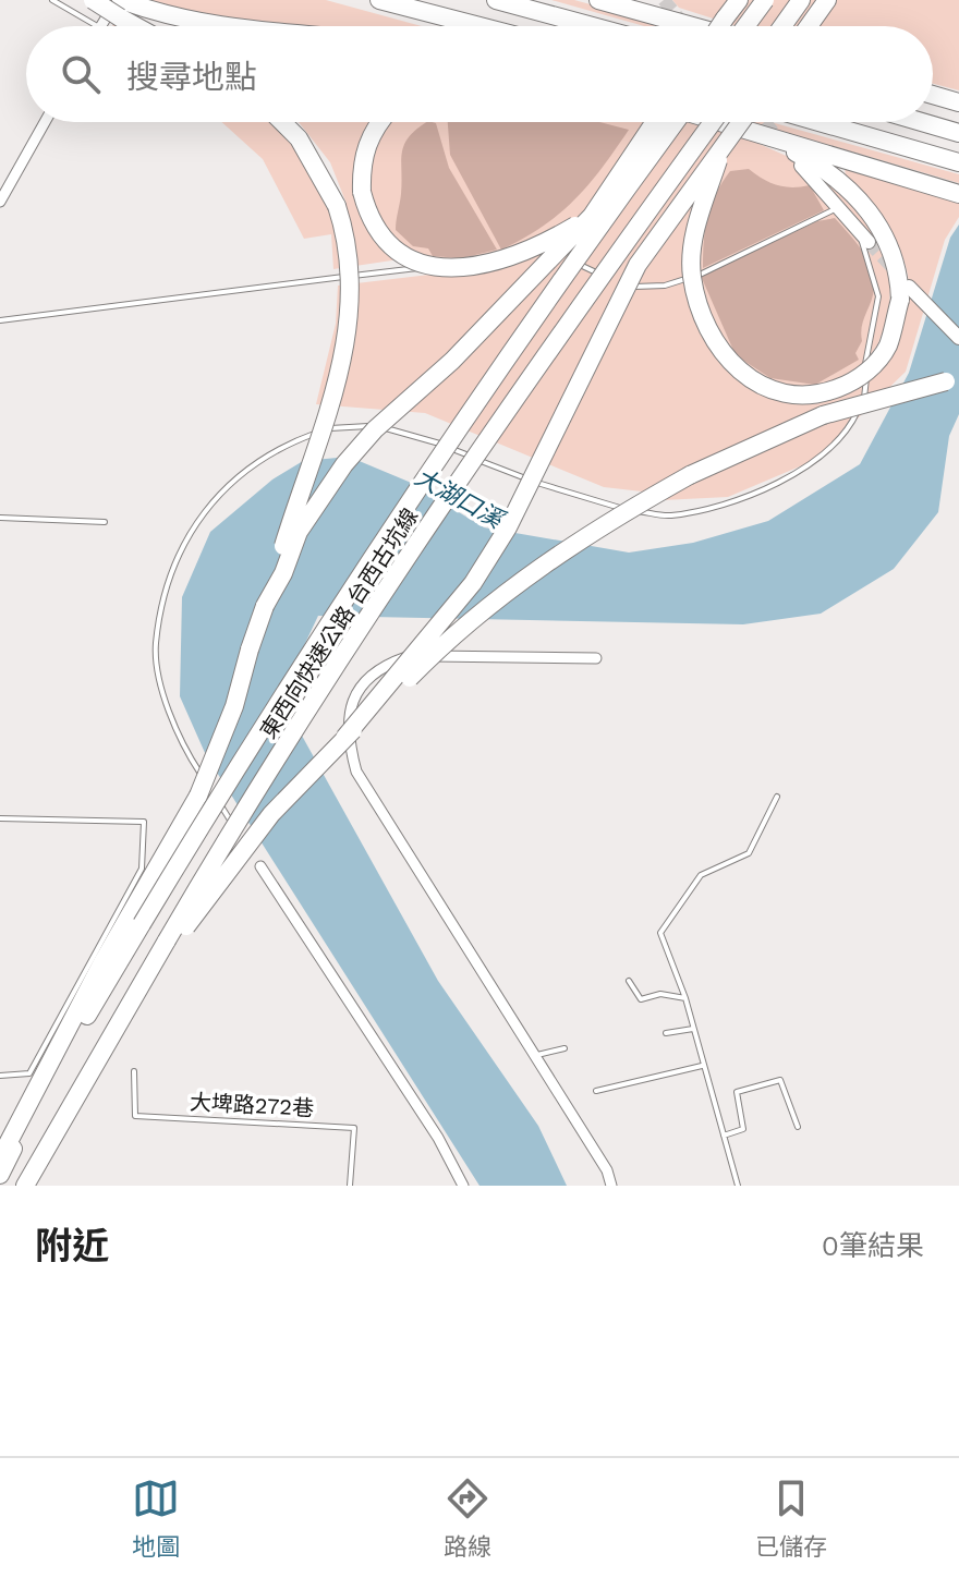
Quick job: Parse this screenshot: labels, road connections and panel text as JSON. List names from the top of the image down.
{
  "streets": {
    "highway": ["東西向快速公路 台西古坑線"],
    "lane": ["大埤路272巷"]
  },
  "water": ["大湖口溪"],
  "page": {
    "search": "搜尋地點",
    "heading": ["附近", "0筆結果"],
    "nav": ["地圖", "路線", "已儲存"]
  }
}
